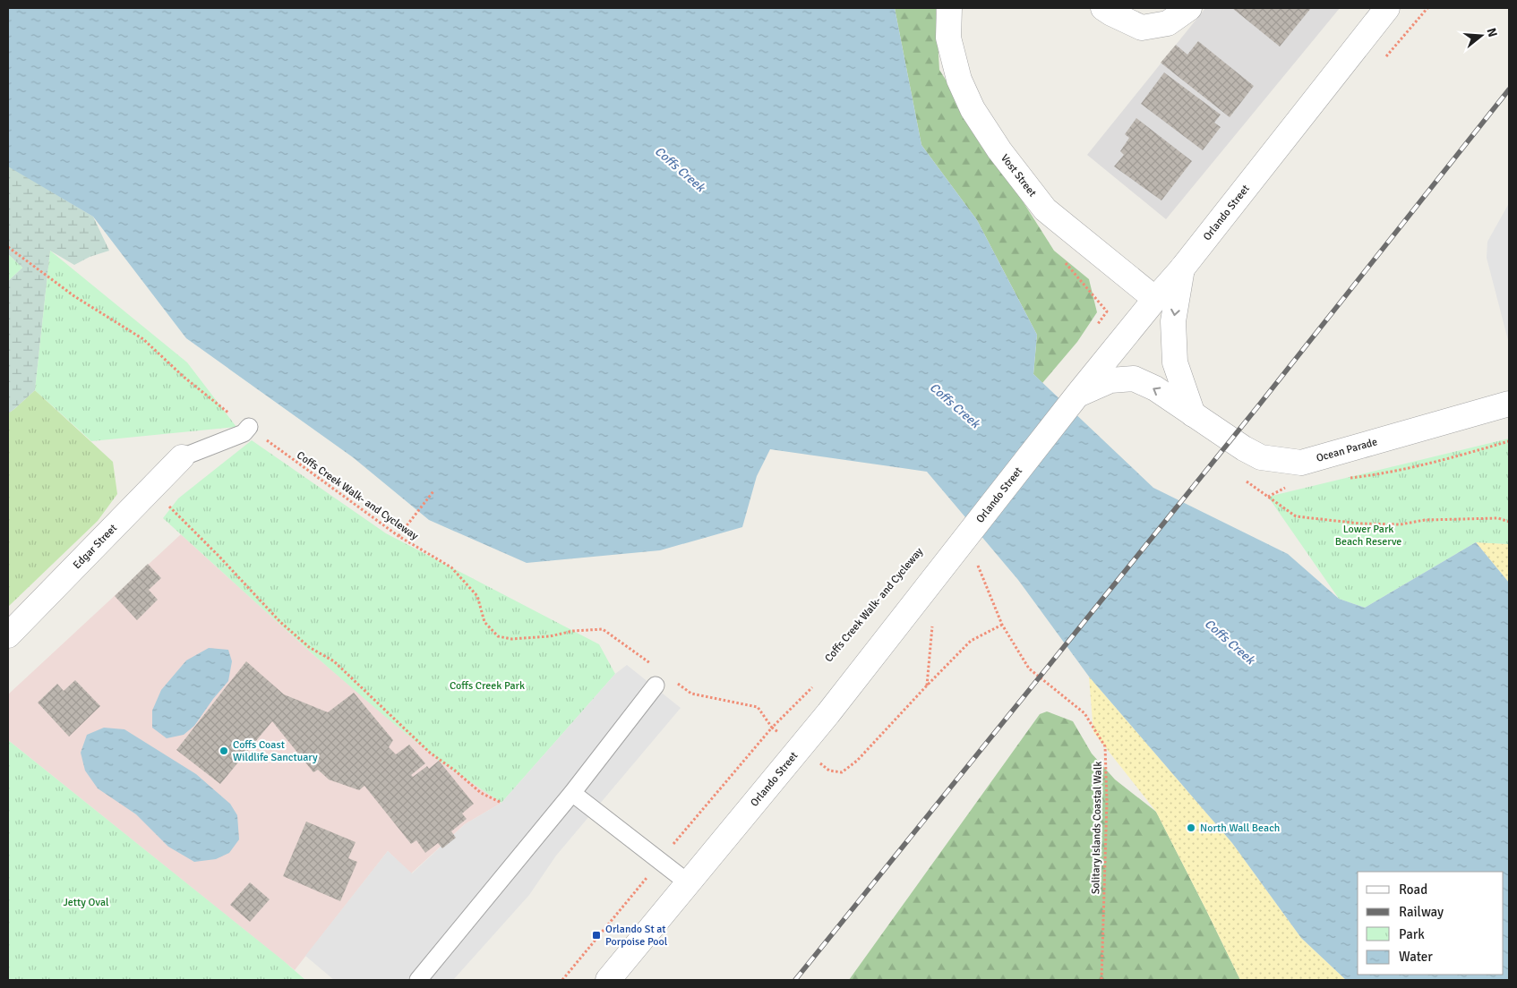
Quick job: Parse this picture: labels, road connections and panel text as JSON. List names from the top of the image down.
{
  "streets": {
    "street": [
      "Vost Street",
      "Orlando Street",
      "Ocean Parade",
      "Edgar Street"
    ],
    "path": ["Coffs Creek Walk- and Cycleway", "Solitary Islands Coastal Walk"]
  },
  "crossings": [
    ["Vost Street", "Orlando Street"],
    ["Orlando Street", "Ocean Parade"]
  ],
  "water": ["Coffs Creek"],
  "parks": ["Lower Park Beach Reserve", "Coffs Creek Park", "Jetty Oval"],
  "places": {
    "other": ["Coffs Coast Wildlife Sanctuary", "North Wall Beach"],
    "transit": ["Orlando St at Porpoise Pool"]
  },
  "legend": [
    "Road",
    "Railway",
    "Park",
    "Water"
  ],
  "north": "right"
}
